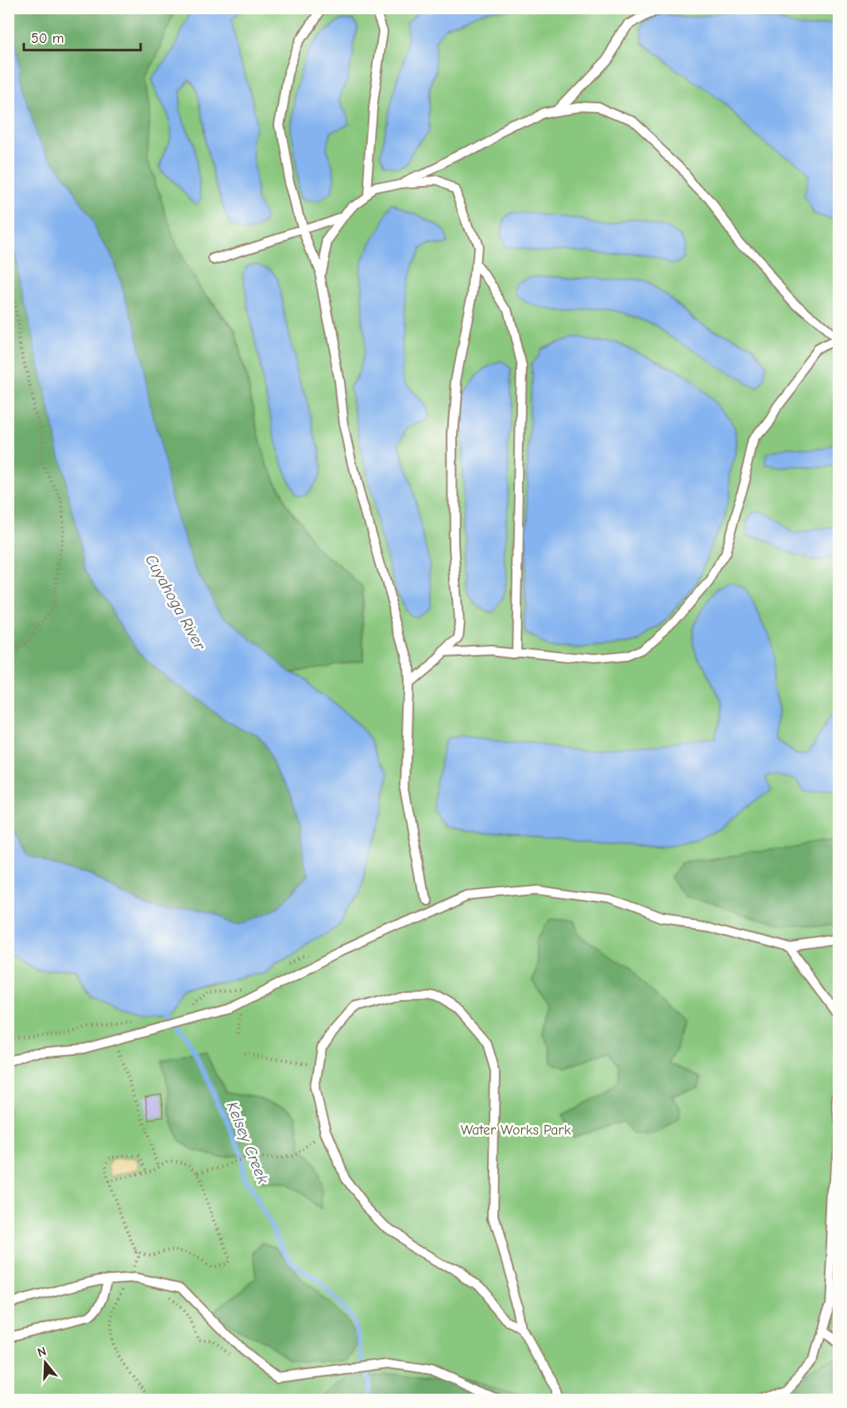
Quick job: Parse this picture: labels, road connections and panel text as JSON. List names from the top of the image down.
{
  "water": ["Cuyahoga River", "Kelsey Creek"],
  "parks": ["Water Works Park"],
  "scale_bar": "50 m",
  "north": "top"
}
